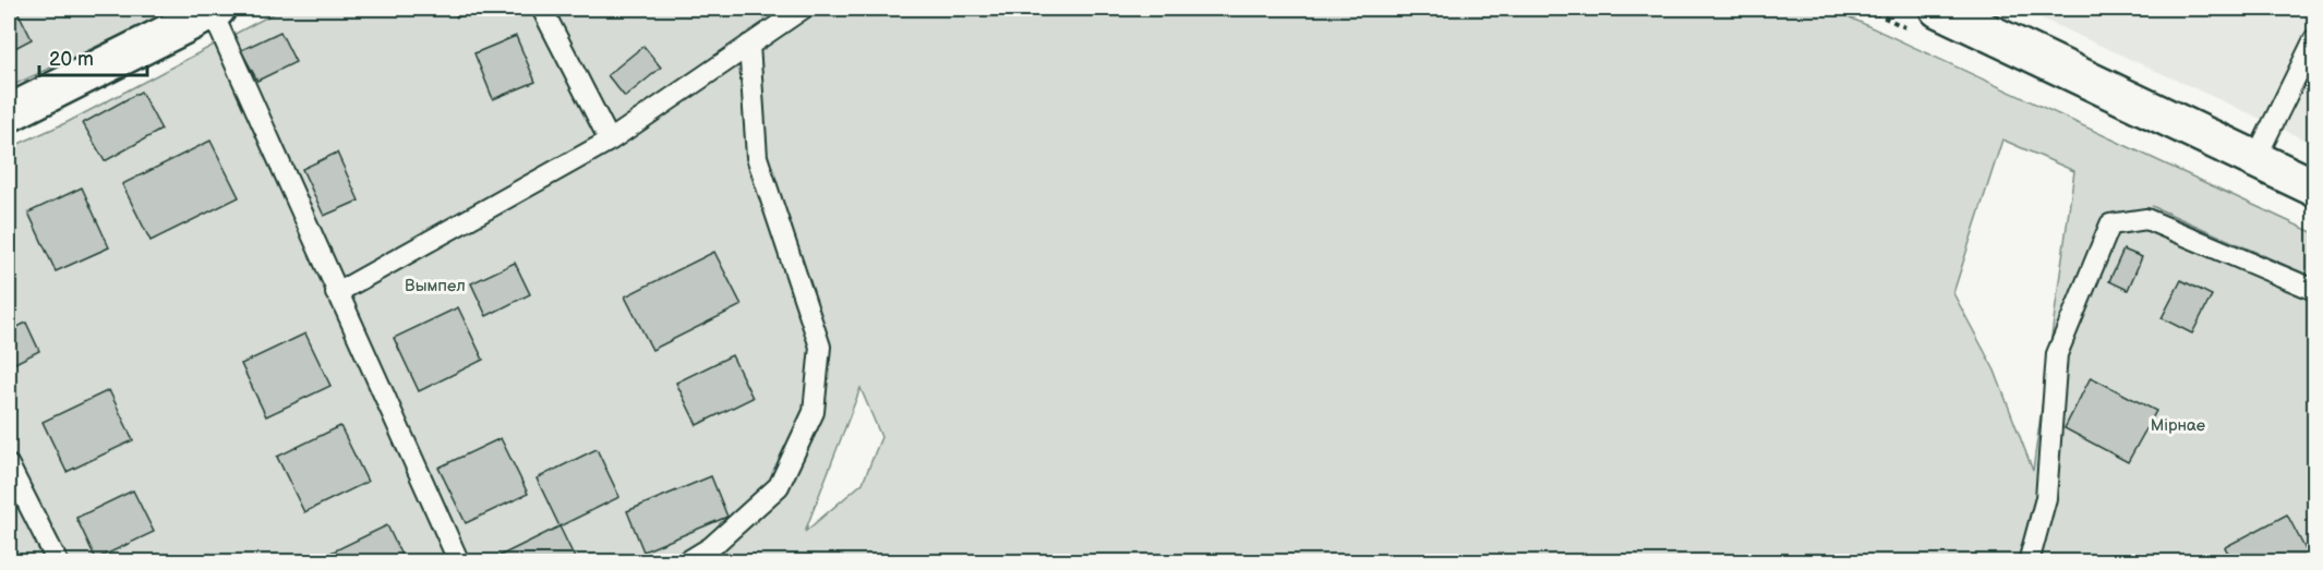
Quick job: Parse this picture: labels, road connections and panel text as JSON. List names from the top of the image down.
{
  "parks": ["Вымпел", "Мірнае"],
  "scale_bar": "20 m"
}
